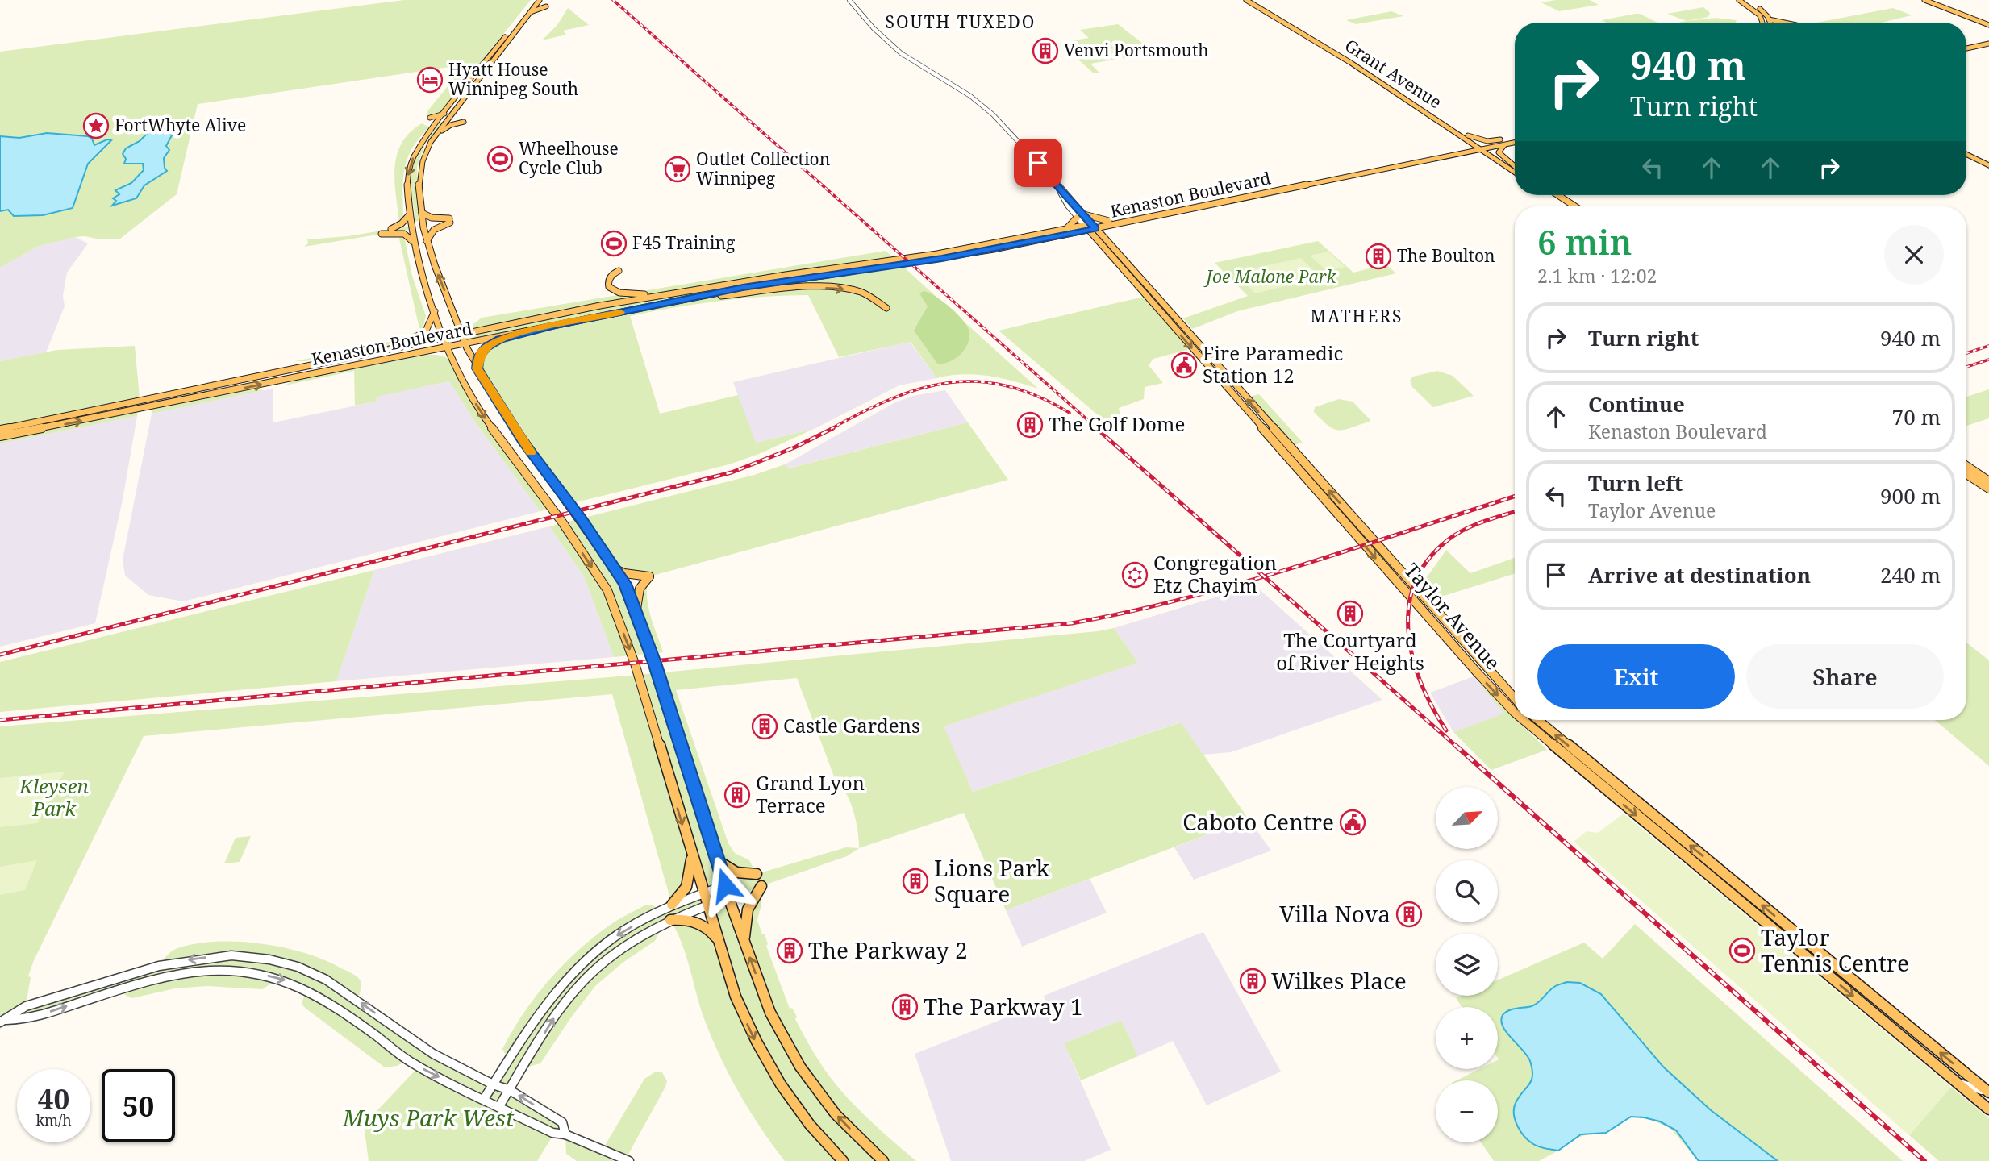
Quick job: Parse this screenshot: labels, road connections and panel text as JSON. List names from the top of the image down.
{
  "streets": {
    "main road": ["Grant Avenue", "Kenaston Boulevard", "Taylor Avenue"]
  },
  "crossings": [
    ["Grant Avenue", "Kenaston Boulevard"],
    ["Kenaston Boulevard", "Taylor Avenue"]
  ],
  "districts": ["SOUTH TUXEDO", "MATHERS"],
  "parks": ["Joe Malone Park", "Kleysen Park", "Muys Park West"],
  "places": {
    "building": [
      "Venvi Portsmouth",
      "The Boulton",
      "The Golf Dome",
      "The Courtyard of River Heights",
      "Castle Gardens",
      "Grand Lyon Terrace",
      "Lions Park Square",
      "Villa Nova",
      "The Parkway 2",
      "Wilkes Place",
      "The Parkway 1"
    ],
    "hotel": ["Hyatt House Winnipeg South"],
    "place": ["FortWhyte Alive"],
    "sports": ["Wheelhouse Cycle Club", "F45 Training", "Taylor Tennis Centre"],
    "supermarket": ["Outlet Collection Winnipeg"],
    "public building": ["Fire Paramedic Station 12", "Caboto Centre"],
    "synagogue": ["Congregation Etz Chayim"]
  },
  "north": "top right",
  "page": {
    "turn": ["940 m", "Turn right"],
    "heading": ["6 min", "2.1 km · 12:02"],
    "list": [
      {
        "name": "Turn right",
        "value": "940 m"
      },
      {
        "name": "Continue",
        "note": "Kenaston Boulevard",
        "value": "70 m"
      },
      {
        "name": "Turn left",
        "note": "Taylor Avenue",
        "value": "900 m"
      },
      {
        "name": "Arrive at destination",
        "value": "240 m"
      }
    ],
    "buttons": ["Exit", "Share"],
    "map_buttons": ["+", "−"],
    "speed": "40 km/h",
    "limit": "50"
  }
}
